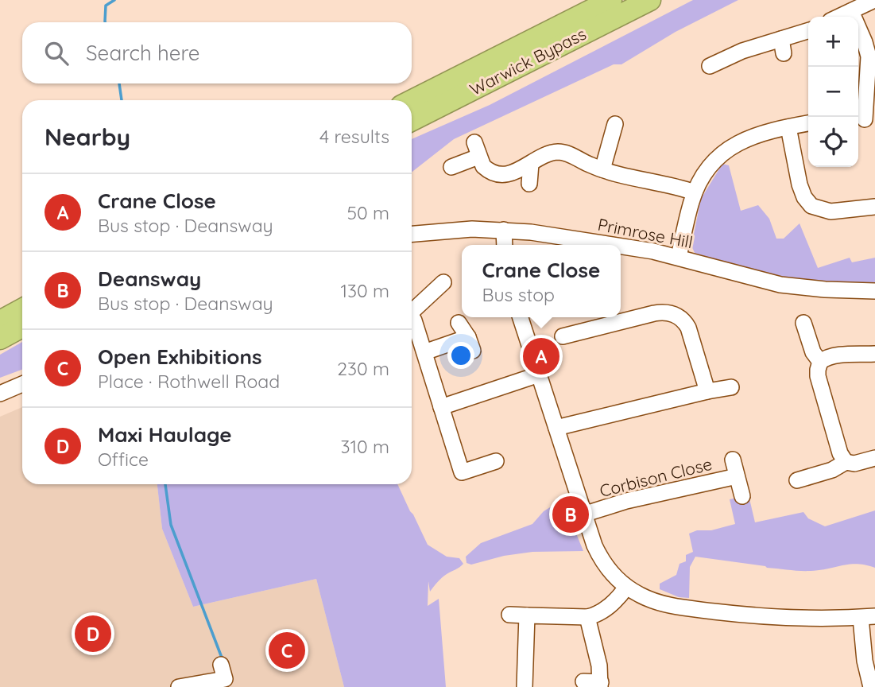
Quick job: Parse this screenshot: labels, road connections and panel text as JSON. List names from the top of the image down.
{
  "streets": {
    "highway": ["Warwick Bypass"],
    "street": ["Primrose Hill", "Corbison Close"]
  },
  "page": {
    "map_buttons": ["+", "−"],
    "search": "Search here",
    "heading": ["Nearby", "4 results"],
    "list": [
      {
        "mark": "A",
        "name": "Crane Close",
        "note": "Bus stop · Deansway",
        "value": "50 m"
      },
      {
        "mark": "B",
        "name": "Deansway",
        "note": "Bus stop · Deansway",
        "value": "130 m"
      },
      {
        "mark": "C",
        "name": "Open Exhibitions",
        "note": "Place · Rothwell Road",
        "value": "230 m"
      },
      {
        "mark": "D",
        "name": "Maxi Haulage",
        "note": "Office",
        "value": "310 m"
      }
    ],
    "popup": ["Crane Close", "Bus stop"],
    "pins": [
      "A",
      "B",
      "D",
      "C"
    ]
  }
}
